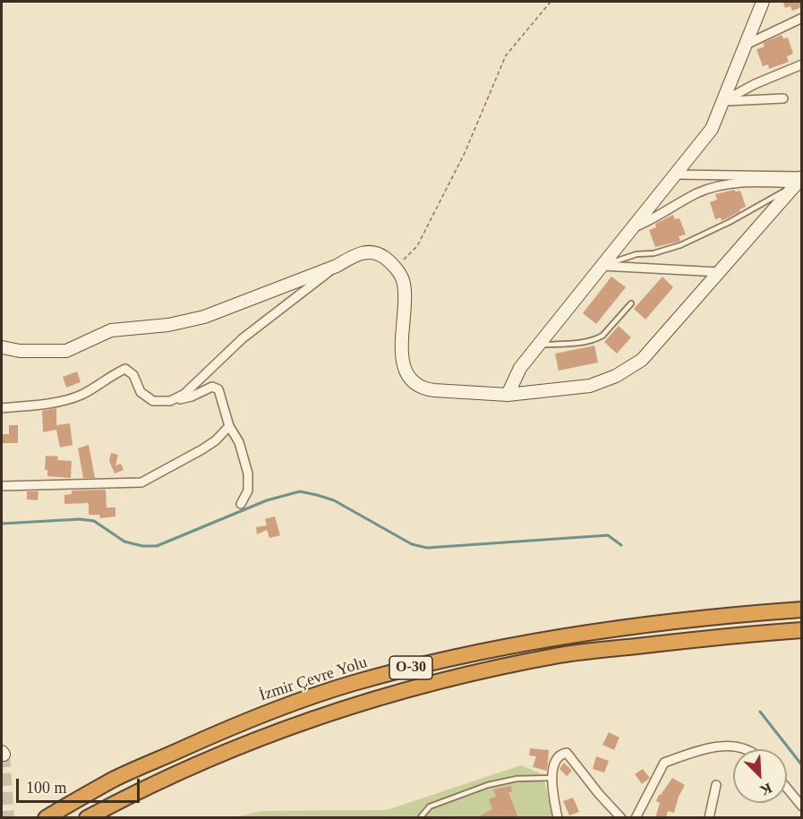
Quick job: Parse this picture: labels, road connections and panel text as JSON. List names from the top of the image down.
{
  "streets": {
    "highway": ["O-30", "İzmir Çevre Yolu"]
  },
  "scale_bar": "100 m",
  "north": "bottom right"
}
